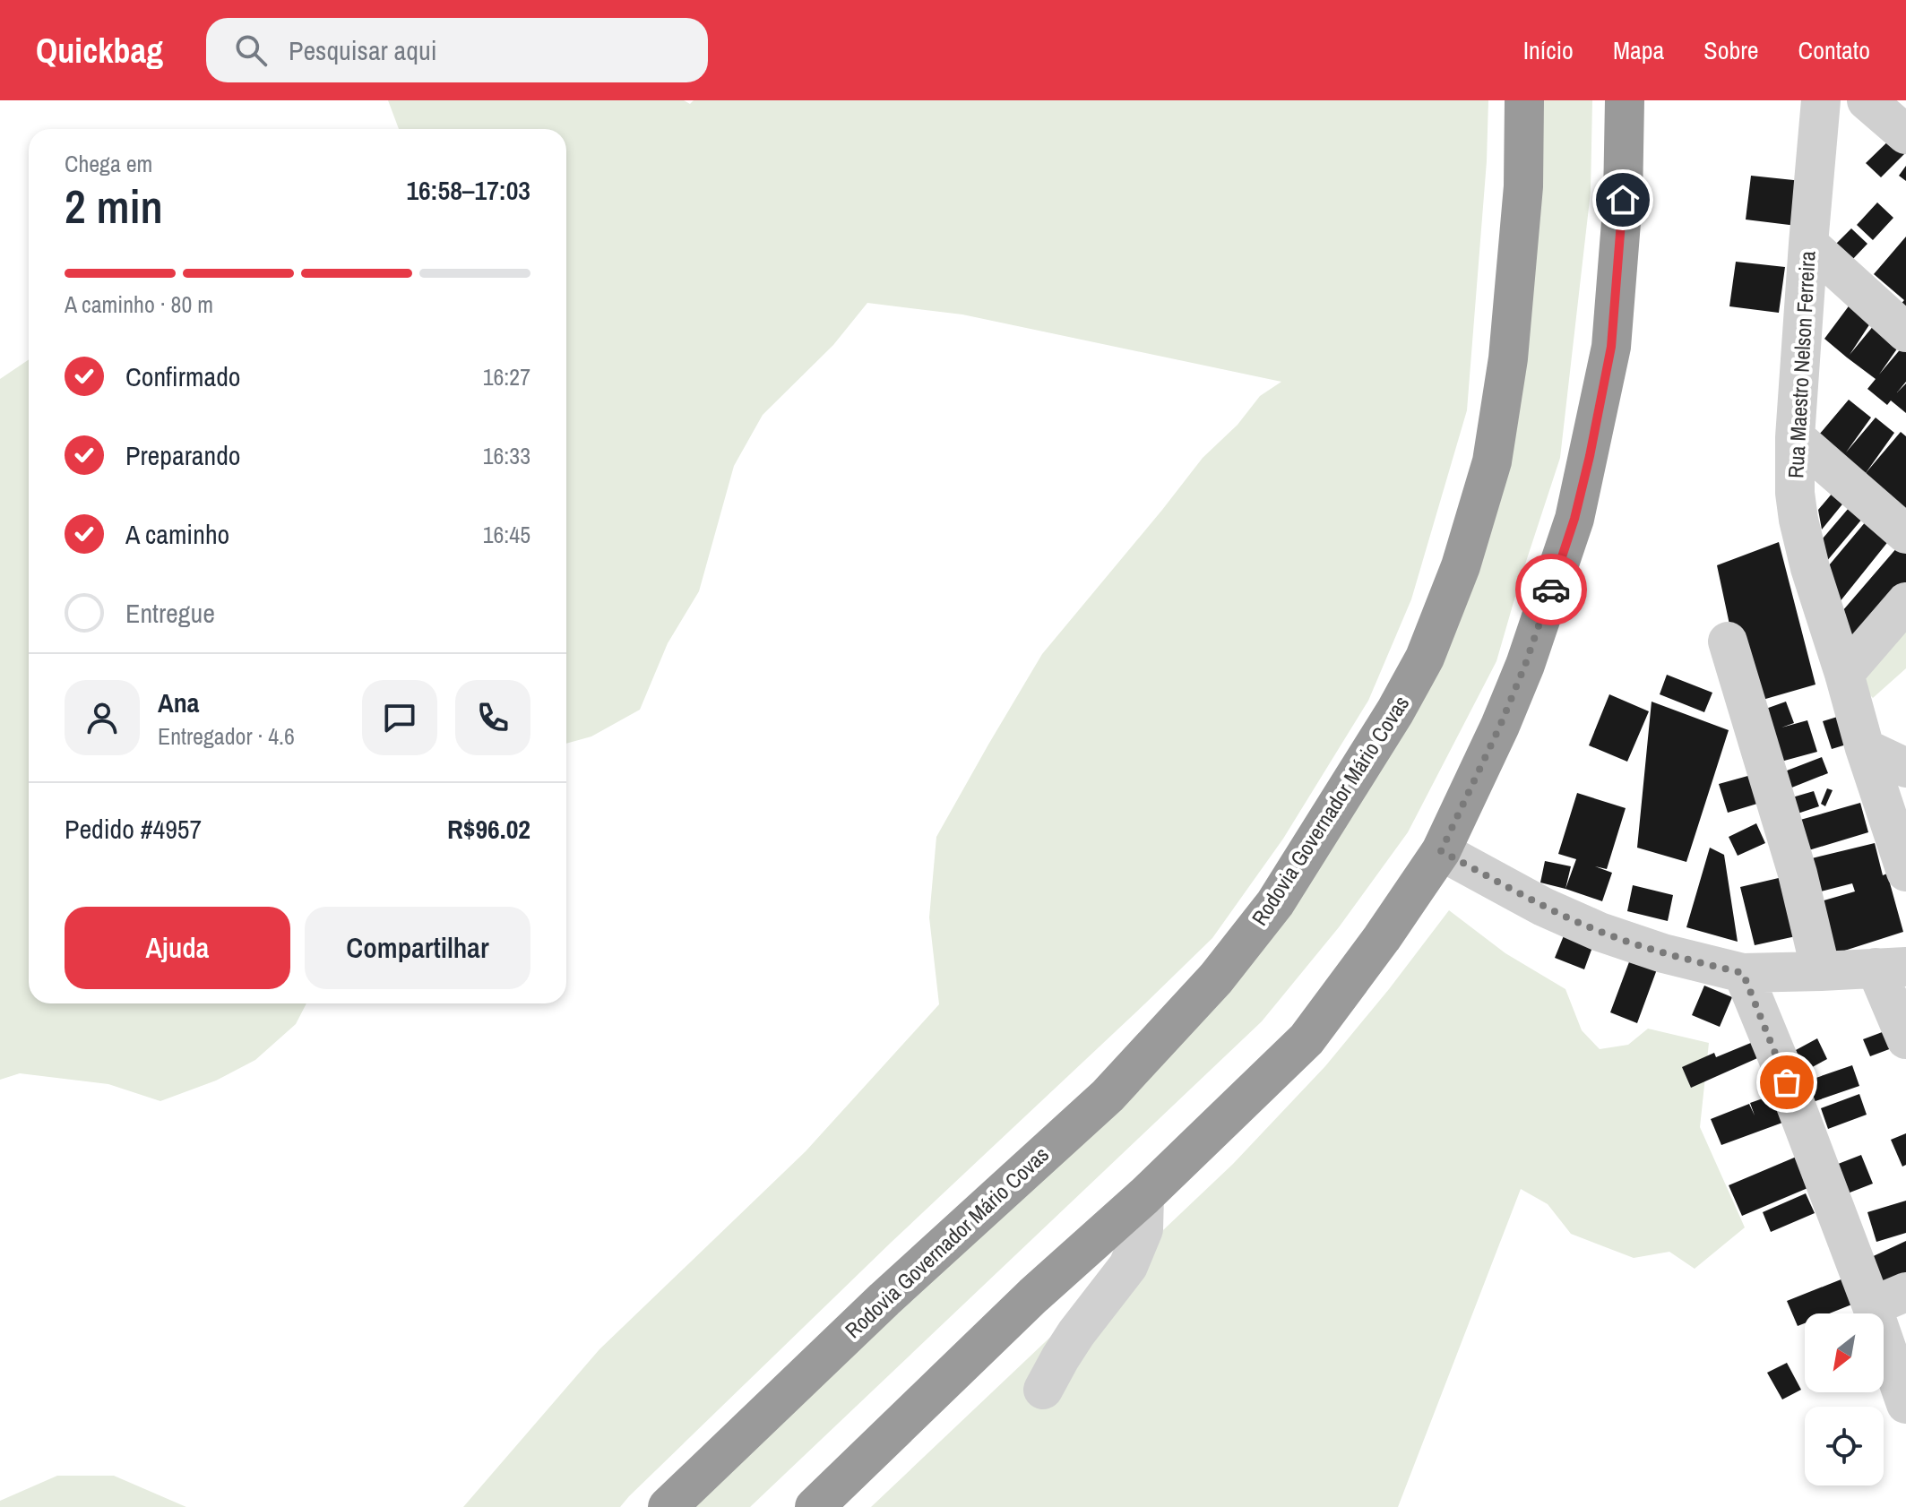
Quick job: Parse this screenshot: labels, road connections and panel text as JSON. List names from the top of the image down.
{
  "streets": {
    "highway": ["Rodovia Governador Mário Covas"],
    "street": ["Rua Maestro Nelson Ferreira"]
  },
  "north": "bottom left",
  "page": {
    "header": "Quickbag",
    "search": "Pesquisar aqui",
    "nav": [
      "Início",
      "Mapa",
      "Sobre",
      "Contato"
    ],
    "heading": ["2 min", "Chega em", "16:58–17:03"],
    "panel": [
      "Ana",
      "Entregador · 4.6",
      "Pedido #4957",
      "R$96.02"
    ],
    "bar": "A caminho · 80 m",
    "list": [
      ["Confirmado", "16:27"],
      ["Preparando", "16:33"],
      ["A caminho", "16:45"],
      "Entregue"
    ],
    "buttons": ["Ajuda", "Compartilhar"]
  }
}
